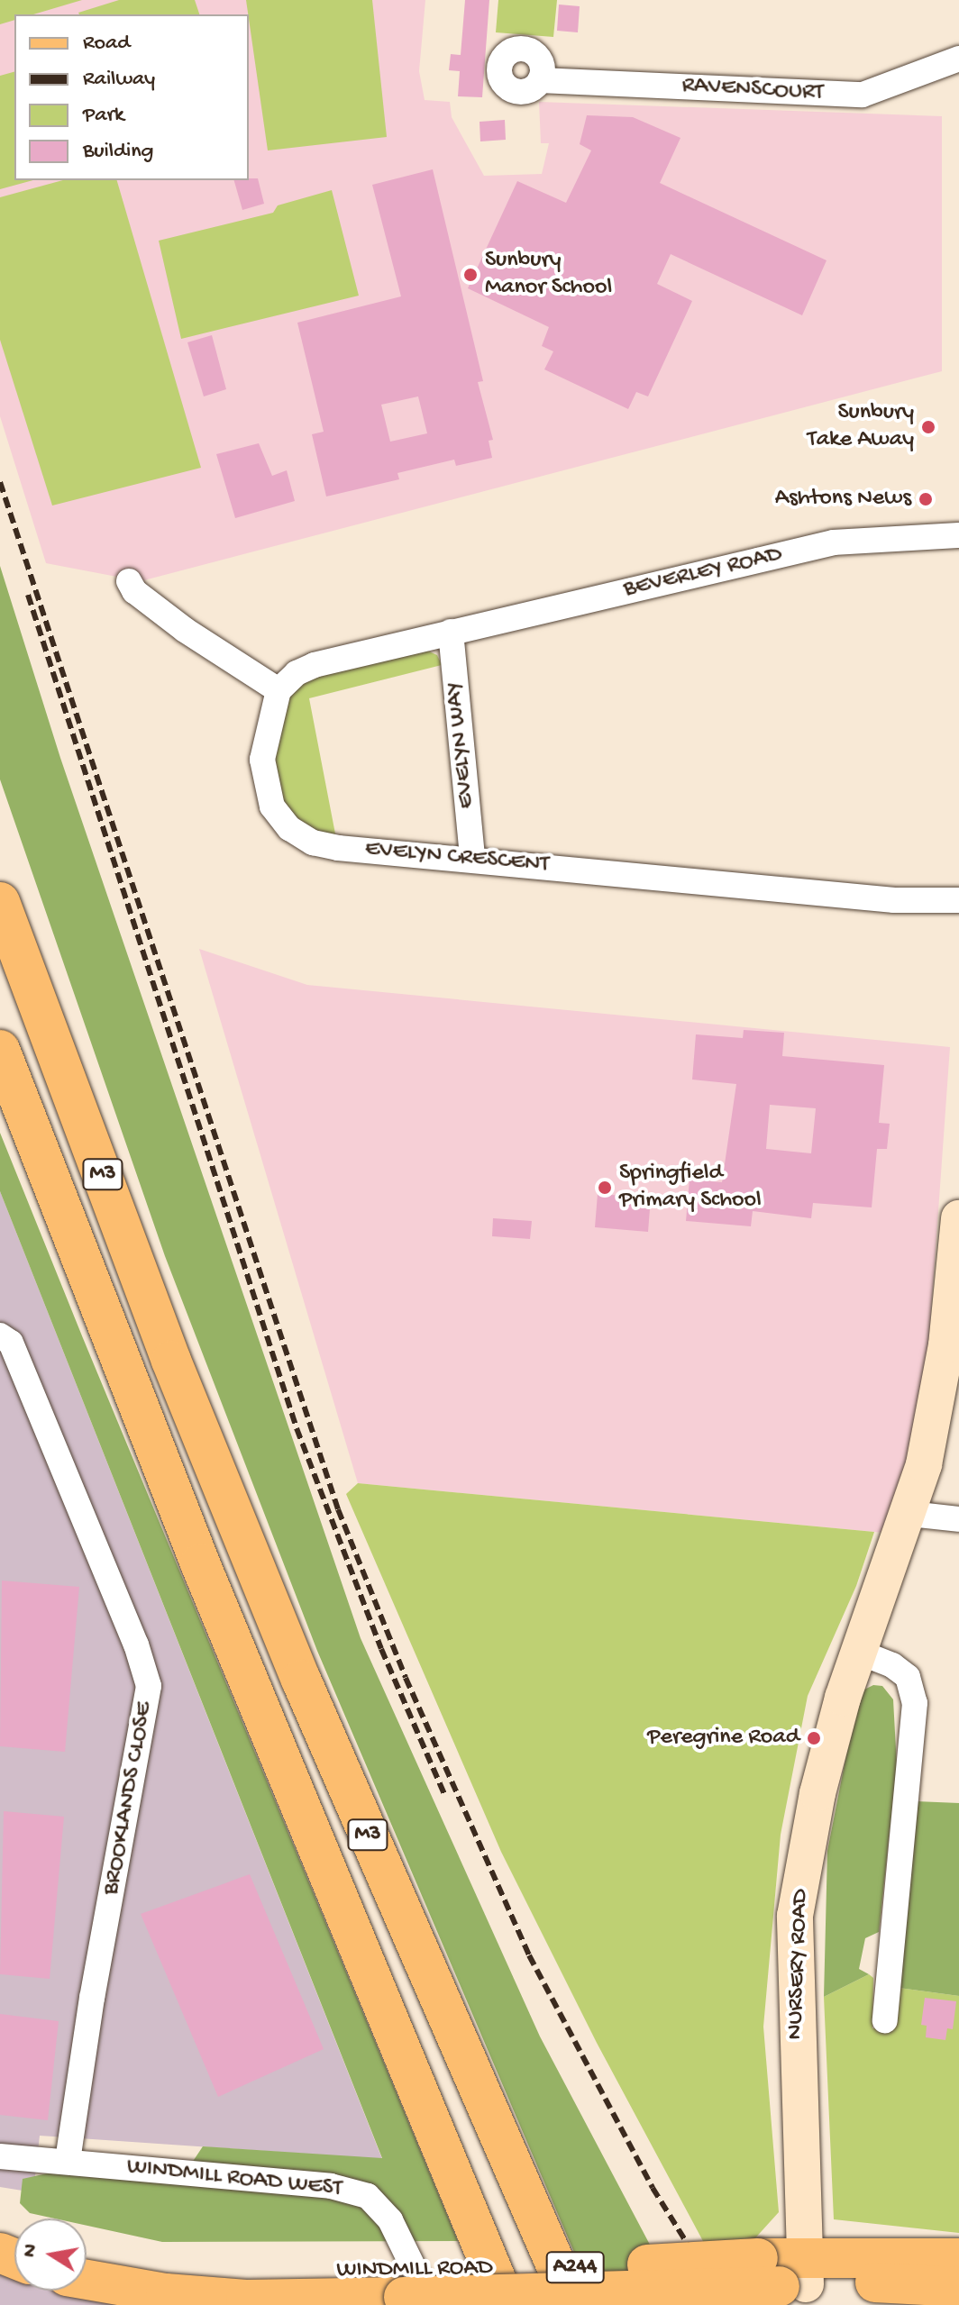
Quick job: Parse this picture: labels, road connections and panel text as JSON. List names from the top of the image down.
{
  "streets": {
    "main road": ["M3", "A244", "WINDMILL ROAD"],
    "street": [
      "RAVENSCOURT",
      "BEVERLEY ROAD",
      "EVELYN WAY",
      "EVELYN CRESCENT",
      "BROOKLANDS CLOSE",
      "NURSERY ROAD",
      "WINDMILL ROAD WEST"
    ]
  },
  "crossings": [
    ["BEVERLEY ROAD", "EVELYN WAY"],
    ["EVELYN WAY", "EVELYN CRESCENT"],
    ["BROOKLANDS CLOSE", "WINDMILL ROAD WEST"],
    ["NURSERY ROAD", "A244"],
    ["NURSERY ROAD", "WINDMILL ROAD"],
    ["WINDMILL ROAD WEST", "WINDMILL ROAD"],
    ["A244", "WINDMILL ROAD"]
  ],
  "places": [
    "Sunbury Manor School",
    "Sunbury Take Away",
    "Ashtons News",
    "Springfield Primary School",
    "Peregrine Road"
  ],
  "legend": [
    "Road",
    "Railway",
    "Park",
    "Building"
  ],
  "north": "left"
}
